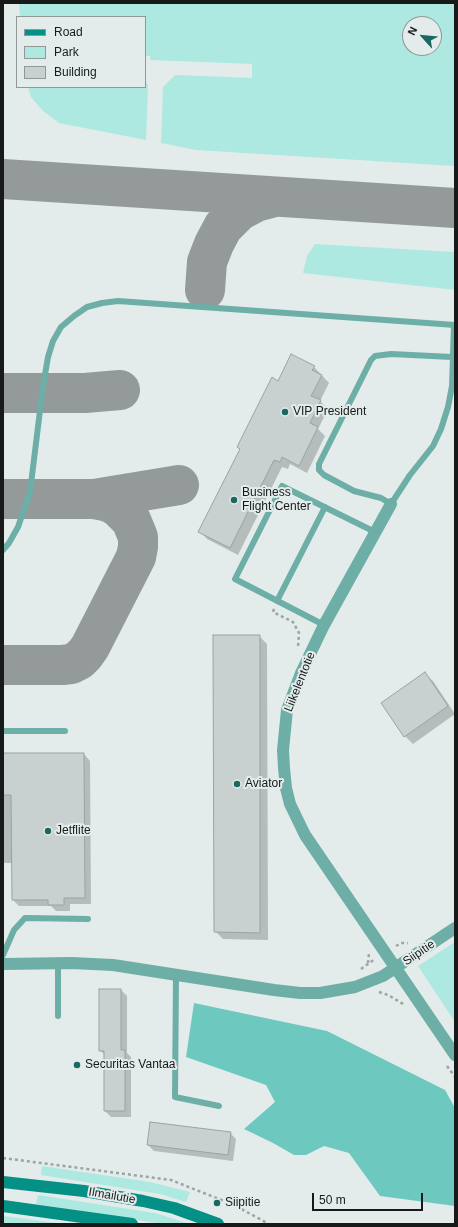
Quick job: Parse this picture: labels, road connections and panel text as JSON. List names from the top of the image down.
{
  "streets": {
    "main road": ["Ilmailutie"],
    "street": ["Liikelentotie", "Siipitie"]
  },
  "crossings": [
    ["Liikelentotie", "Siipitie"]
  ],
  "places": [
    "VIP President",
    "Business Flight Center",
    "Aviator",
    "Jetflite",
    "Securitas Vantaa",
    "Siipitie"
  ],
  "legend": ["Road", "Park", "Building"],
  "scale_bar": "50 m",
  "north": "top left"
}
